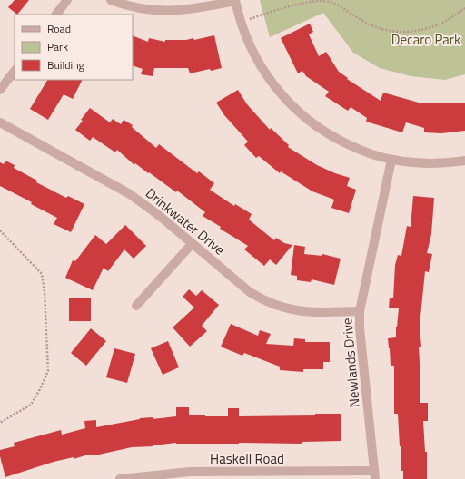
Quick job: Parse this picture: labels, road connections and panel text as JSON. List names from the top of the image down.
{
  "streets": {
    "street": ["Drinkwater Drive", "Newlands Drive", "Haskell Road"]
  },
  "crossings": [
    ["Drinkwater Drive", "Newlands Drive"],
    ["Newlands Drive", "Haskell Road"]
  ],
  "parks": ["Decaro Park"],
  "legend": ["Road", "Park", "Building"]
}
